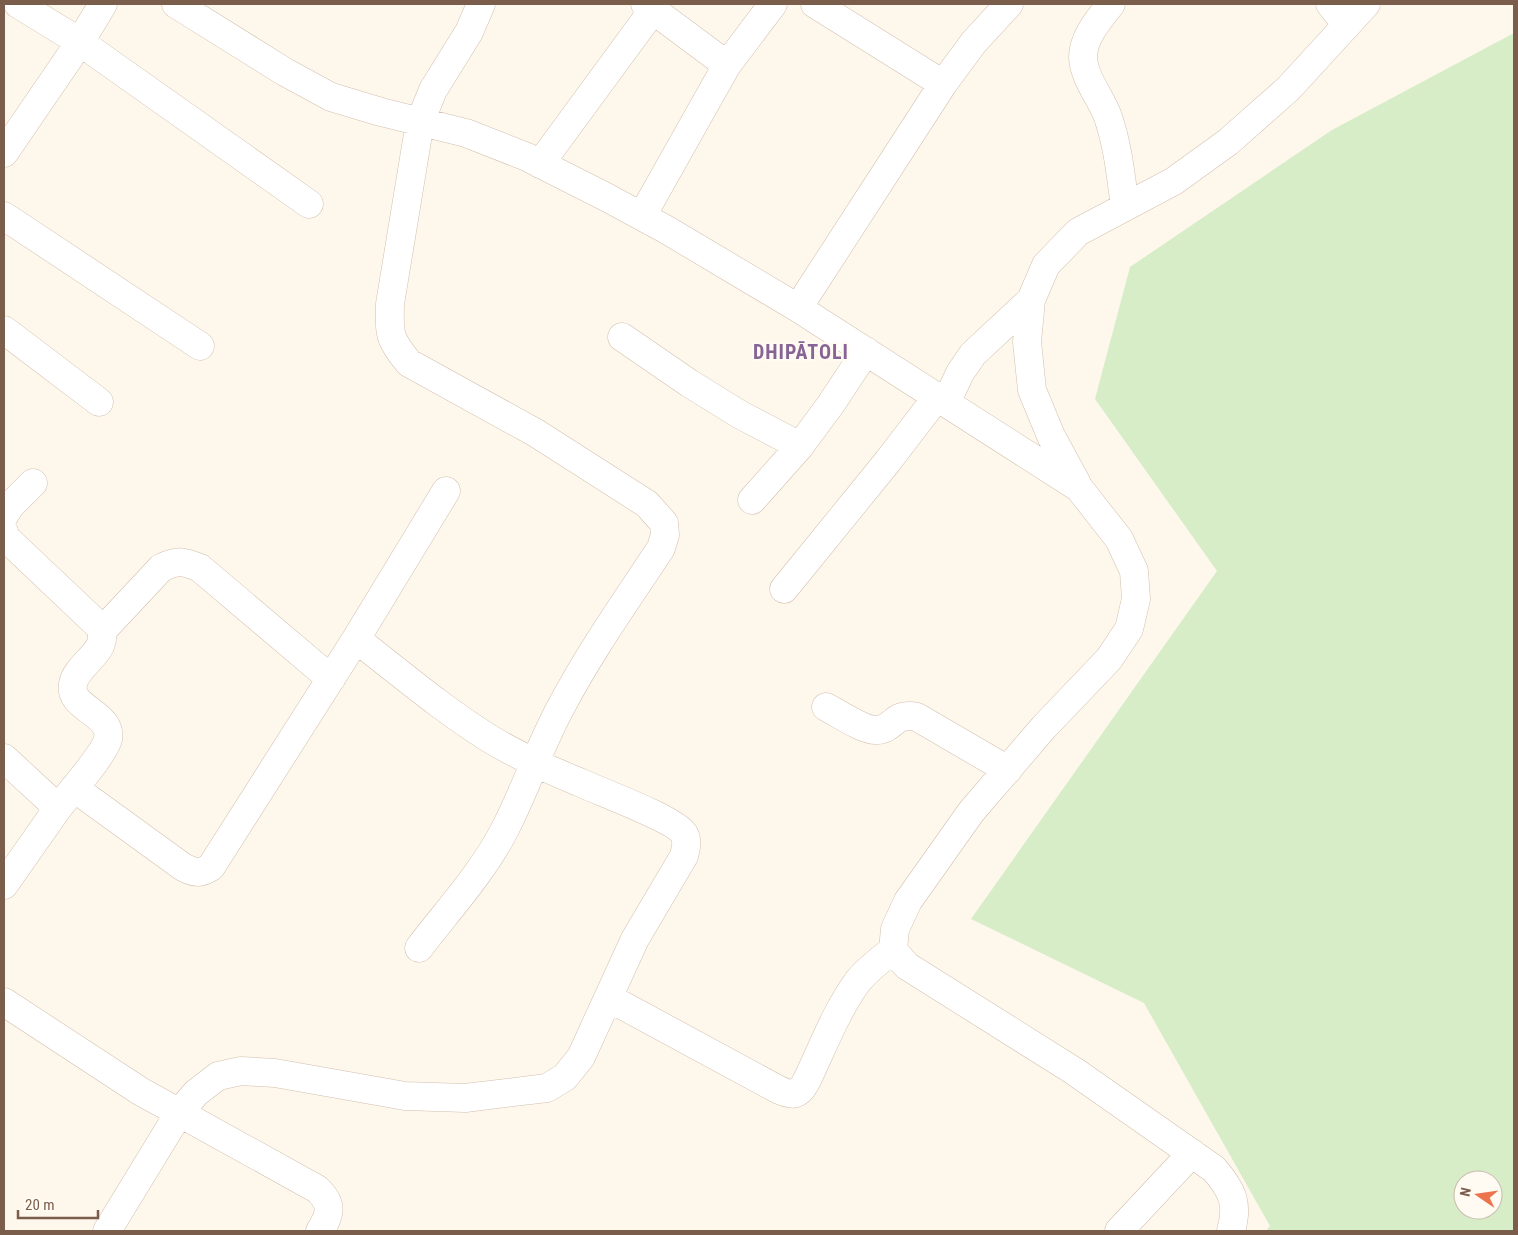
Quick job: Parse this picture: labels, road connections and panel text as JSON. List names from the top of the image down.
{
  "districts": ["DHIPĀTOLI"],
  "scale_bar": "20 m",
  "north": "left"
}
